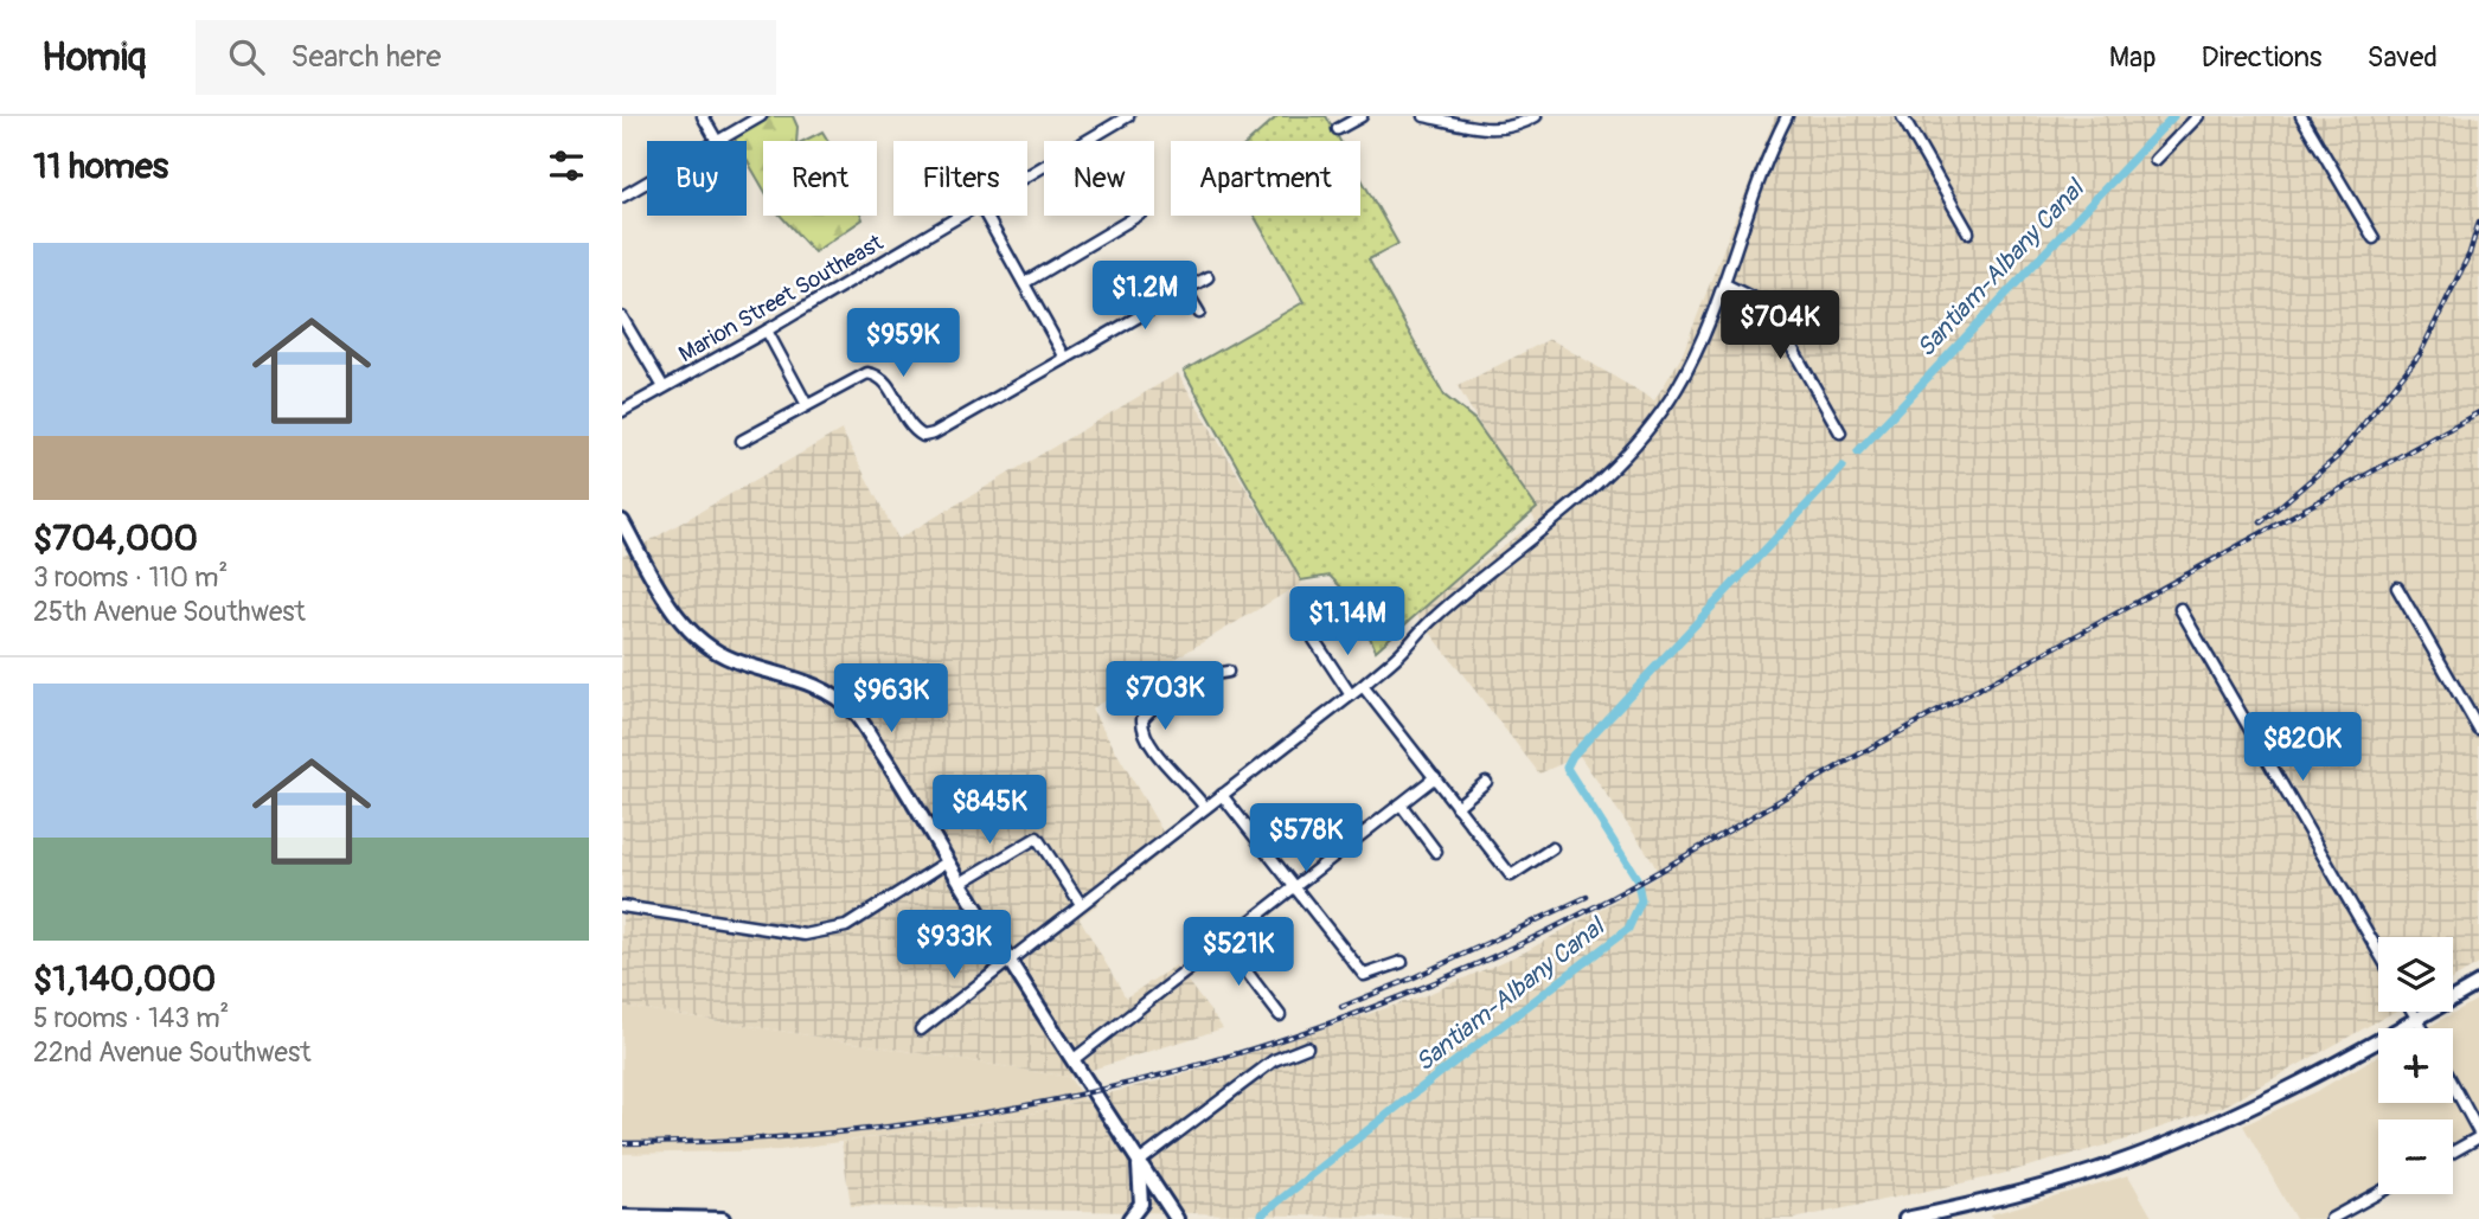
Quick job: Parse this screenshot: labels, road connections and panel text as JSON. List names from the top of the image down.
{
  "streets": {
    "street": ["Marion Street Southeast"]
  },
  "water": ["Santiam-Albany Canal"],
  "page": {
    "header": "Homiq",
    "search": "Search here",
    "nav": ["Map", "Directions", "Saved"],
    "heading": "11 homes",
    "chip": [
      "Buy",
      "Rent",
      "Filters",
      "New",
      "Apartment"
    ],
    "list": [
      {
        "name": "$704,000",
        "note": "3 rooms · 110 m² · 25th Avenue Southwest"
      },
      {
        "name": "$1,140,000",
        "note": "5 rooms · 143 m² · 22nd Avenue Southwest"
      }
    ],
    "price": [
      "$1.2M",
      "$704K",
      "$959K",
      "$1.14M",
      "$703K",
      "$963K",
      "$820K",
      "$845K",
      "$578K",
      "$933K",
      "$521K"
    ],
    "map_buttons": ["+", "−"]
  }
}
